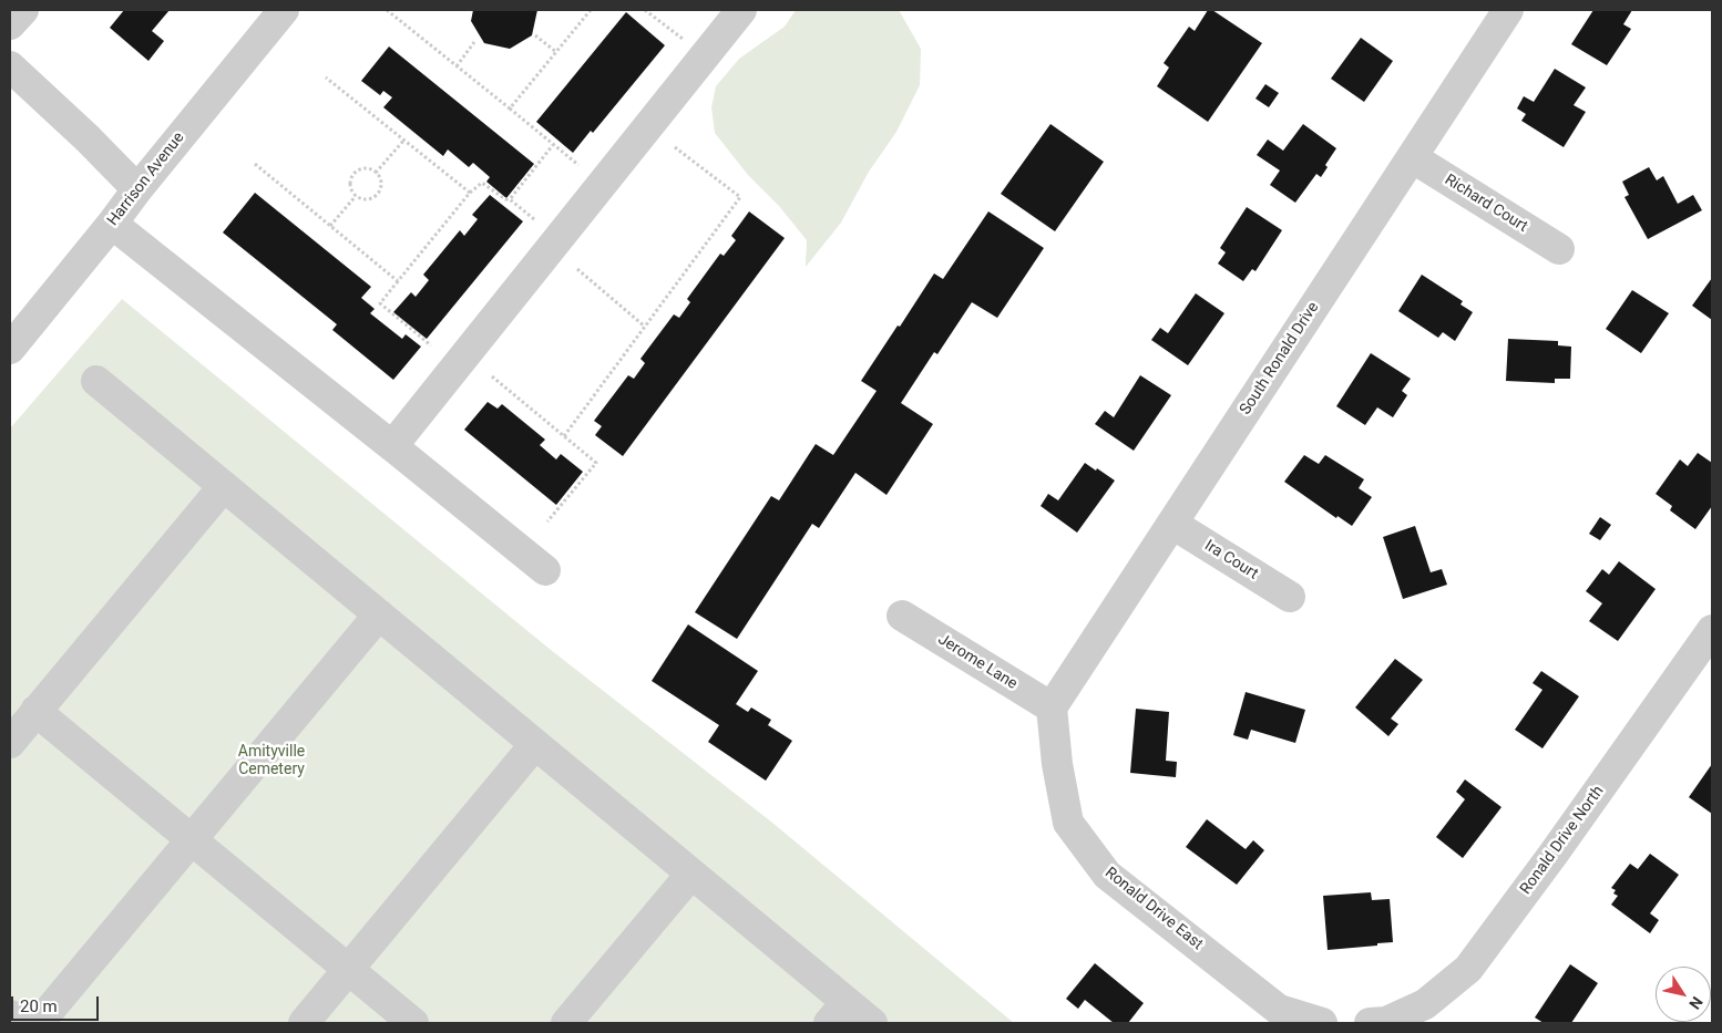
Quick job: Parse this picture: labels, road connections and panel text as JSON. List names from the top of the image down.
{
  "streets": {
    "street": [
      "Harrison Avenue",
      "Richard Court",
      "South Ronald Drive",
      "Ira Court",
      "Jerome Lane",
      "Ronald Drive North",
      "Ronald Drive East"
    ]
  },
  "crossings": [
    ["Richard Court", "South Ronald Drive"],
    ["South Ronald Drive", "Ira Court"],
    ["South Ronald Drive", "Jerome Lane"],
    ["South Ronald Drive", "Ronald Drive East"],
    ["Jerome Lane", "Ronald Drive East"]
  ],
  "parks": ["Amityville Cemetery"],
  "scale_bar": "20 m",
  "north": "bottom right"
}
